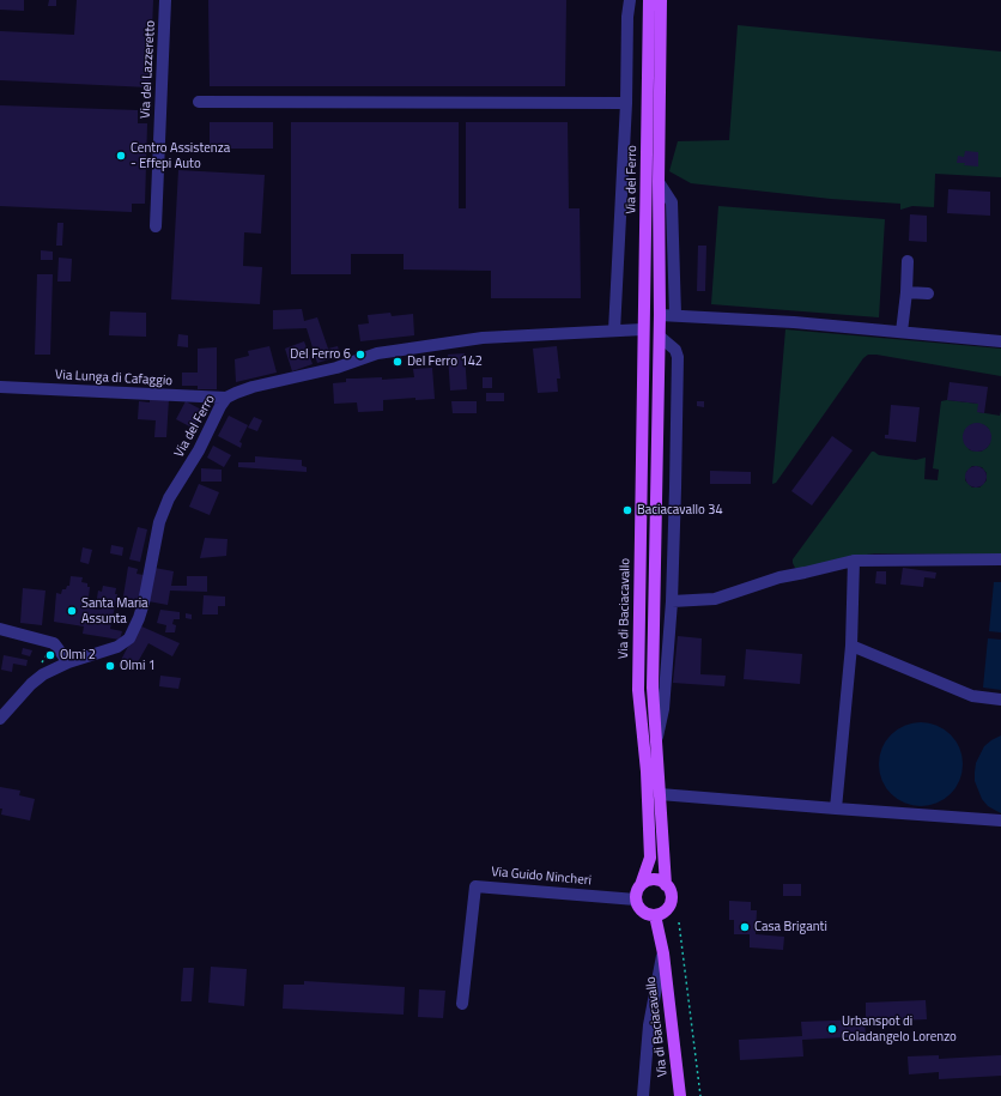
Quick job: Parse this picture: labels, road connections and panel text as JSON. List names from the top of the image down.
{
  "streets": {
    "main road": ["Via del Ferro", "Via di Baciacavallo"],
    "street": ["Via del Lazzeretto", "Via Lunga di Cafaggio", "Via Guido Nincheri"]
  },
  "crossings": [
    ["Via del Ferro", "Via Lunga di Cafaggio"],
    ["Via del Ferro", "Via di Baciacavallo"],
    ["Via di Baciacavallo", "Via Guido Nincheri"]
  ],
  "places": [
    "Centro Assistenza - Effepi Auto",
    "Del Ferro 6",
    "Del Ferro 142",
    "Baciacavallo 34",
    "Santa Maria Assunta",
    "Olmi 2",
    "Olmi 1",
    "Casa Briganti",
    "Urbanspot di Coladangelo Lorenzo"
  ]
}
